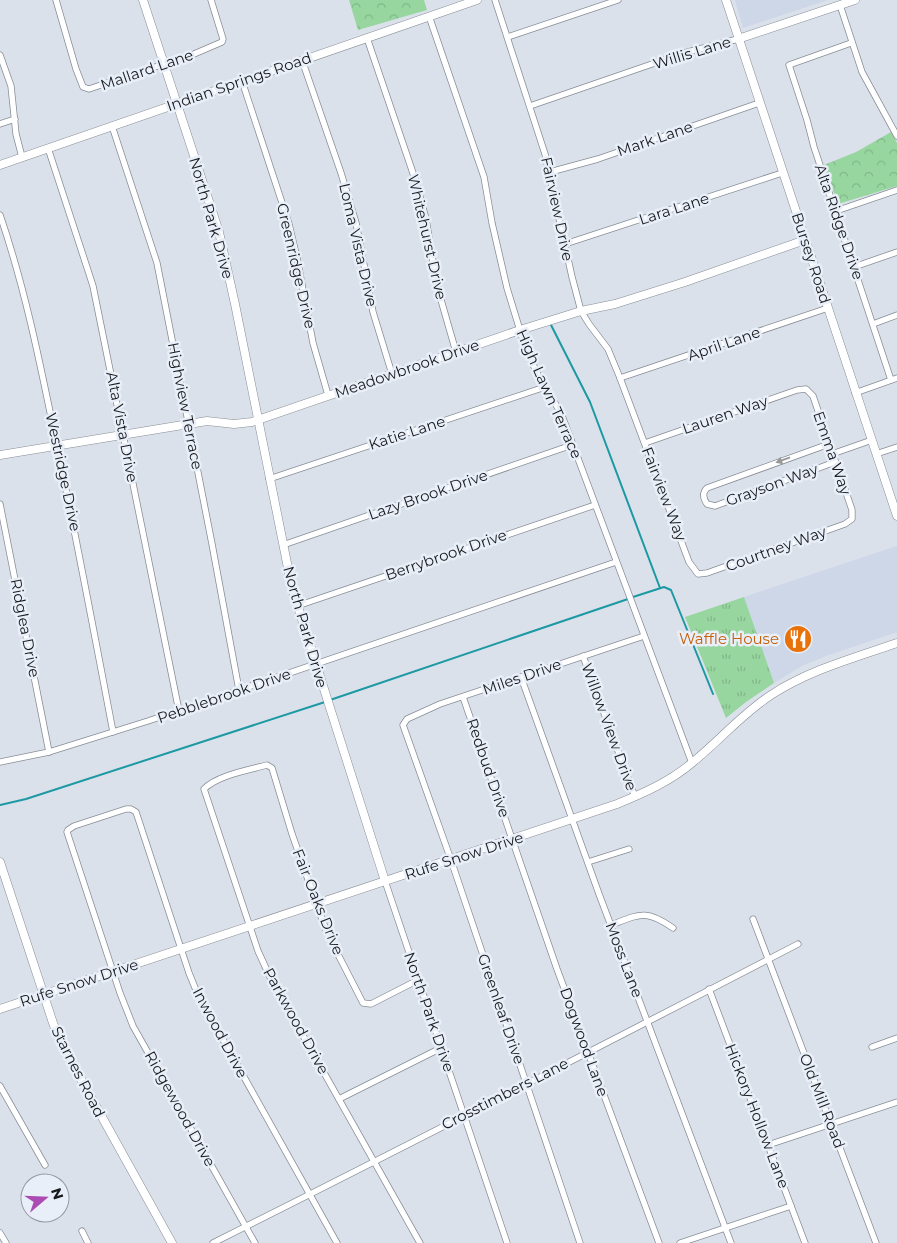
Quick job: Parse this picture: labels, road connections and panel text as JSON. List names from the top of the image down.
{
  "streets": {
    "street": [
      "Willis Lane",
      "Mallard Lane",
      "Indian Springs Road",
      "Mark Lane",
      "Fairview Drive",
      "Lara Lane",
      "North Park Drive",
      "Alta Ridge Drive",
      "Whitehurst Drive",
      "Loma Vista Drive",
      "Bursey Road",
      "Greenridge Drive",
      "April Lane",
      "Meadowbrook Drive",
      "High Lawn Terrace",
      "Highview Terrace",
      "Lauren Way",
      "Alta Vista Drive",
      "Katie Lane",
      "Emma Way",
      "Westridge Drive",
      "Grayson Way",
      "Fairview Way",
      "Lazy Brook Drive",
      "Courtney Way",
      "Berrybrook Drive",
      "Ridglea Drive",
      "Miles Drive",
      "Pebblebrook Drive",
      "Willow View Drive",
      "Redbud Drive",
      "Rufe Snow Drive",
      "Fair Oaks Drive",
      "Moss Lane",
      "Greenleaf Drive",
      "Parkwood Drive",
      "Inwood Drive",
      "Dogwood Lane",
      "Starnes Road",
      "Crosstimbers Lane",
      "Old Mill Road",
      "Ridgewood Drive",
      "Hickory Hollow Lane"
    ]
  },
  "crossings": [
    ["Willis Lane", "Fairview Drive"],
    ["Willis Lane", "Bursey Road"],
    ["Mallard Lane", "North Park Drive"],
    ["Indian Springs Road", "North Park Drive"],
    ["Indian Springs Road", "Whitehurst Drive"],
    ["Indian Springs Road", "Loma Vista Drive"],
    ["Indian Springs Road", "Greenridge Drive"],
    ["Indian Springs Road", "High Lawn Terrace"],
    ["Indian Springs Road", "Highview Terrace"],
    ["Indian Springs Road", "Alta Vista Drive"],
    ["Mark Lane", "Fairview Drive"],
    ["Mark Lane", "Bursey Road"],
    ["Fairview Drive", "Lara Lane"],
    ["Fairview Drive", "April Lane"],
    ["Fairview Drive", "Meadowbrook Drive"],
    ["Fairview Drive", "Fairview Way"],
    ["Lara Lane", "Bursey Road"],
    ["North Park Drive", "Meadowbrook Drive"],
    ["North Park Drive", "Katie Lane"],
    ["North Park Drive", "Lazy Brook Drive"],
    ["North Park Drive", "Berrybrook Drive"],
    ["North Park Drive", "Pebblebrook Drive"],
    ["North Park Drive", "Rufe Snow Drive"],
    ["North Park Drive", "Fair Oaks Drive"],
    ["North Park Drive", "Crosstimbers Lane"],
    ["Whitehurst Drive", "Meadowbrook Drive"],
    ["Loma Vista Drive", "Meadowbrook Drive"],
    ["Bursey Road", "April Lane"],
    ["Bursey Road", "Meadowbrook Drive"],
    ["Bursey Road", "Grayson Way"],
    ["Greenridge Drive", "Meadowbrook Drive"],
    ["Meadowbrook Drive", "High Lawn Terrace"],
    ["Meadowbrook Drive", "Highview Terrace"],
    ["Meadowbrook Drive", "Alta Vista Drive"],
    ["Meadowbrook Drive", "Westridge Drive"],
    ["High Lawn Terrace", "Katie Lane"],
    ["High Lawn Terrace", "Lazy Brook Drive"],
    ["High Lawn Terrace", "Berrybrook Drive"],
    ["High Lawn Terrace", "Miles Drive"],
    ["High Lawn Terrace", "Pebblebrook Drive"],
    ["High Lawn Terrace", "Rufe Snow Drive"],
    ["Highview Terrace", "Pebblebrook Drive"],
    ["Lauren Way", "Emma Way"],
    ["Lauren Way", "Fairview Way"],
    ["Alta Vista Drive", "Pebblebrook Drive"],
    ["Emma Way", "Grayson Way"],
    ["Emma Way", "Courtney Way"],
    ["Westridge Drive", "Pebblebrook Drive"],
    ["Fairview Way", "Courtney Way"],
    ["Ridglea Drive", "Pebblebrook Drive"],
    ["Miles Drive", "Willow View Drive"],
    ["Miles Drive", "Redbud Drive"],
    ["Miles Drive", "Moss Lane"],
    ["Miles Drive", "Greenleaf Drive"],
    ["Willow View Drive", "Rufe Snow Drive"],
    ["Redbud Drive", "Rufe Snow Drive"],
    ["Redbud Drive", "Dogwood Lane"],
    ["Rufe Snow Drive", "Fair Oaks Drive"],
    ["Rufe Snow Drive", "Moss Lane"],
    ["Rufe Snow Drive", "Greenleaf Drive"],
    ["Rufe Snow Drive", "Parkwood Drive"],
    ["Rufe Snow Drive", "Inwood Drive"],
    ["Rufe Snow Drive", "Dogwood Lane"],
    ["Rufe Snow Drive", "Starnes Road"],
    ["Rufe Snow Drive", "Ridgewood Drive"],
    ["Fair Oaks Drive", "Parkwood Drive"],
    ["Moss Lane", "Crosstimbers Lane"],
    ["Greenleaf Drive", "Crosstimbers Lane"],
    ["Parkwood Drive", "Crosstimbers Lane"],
    ["Inwood Drive", "Crosstimbers Lane"],
    ["Inwood Drive", "Ridgewood Drive"],
    ["Dogwood Lane", "Crosstimbers Lane"],
    ["Crosstimbers Lane", "Old Mill Road"],
    ["Crosstimbers Lane", "Ridgewood Drive"],
    ["Crosstimbers Lane", "Hickory Hollow Lane"]
  ],
  "places": {
    "restaurant": ["Waffle House"]
  },
  "north": "right"
}
